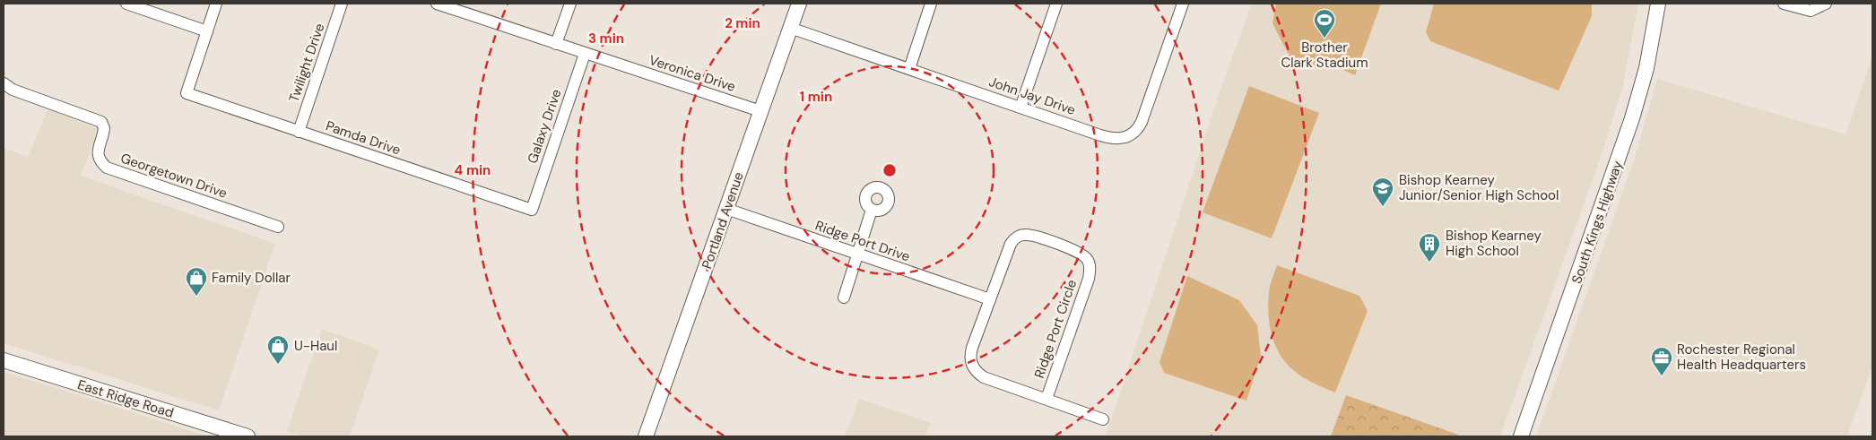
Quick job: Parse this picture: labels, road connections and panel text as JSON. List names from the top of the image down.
{
  "streets": {
    "main road": ["Portland Avenue", "South Kings Highway", "East Ridge Road"],
    "street": [
      "Twilight Drive",
      "Veronica Drive",
      "John Jay Drive",
      "Galaxy Drive",
      "Pamda Drive",
      "Georgetown Drive",
      "Ridge Port Drive",
      "Ridge Port Circle"
    ]
  },
  "crossings": [
    ["Twilight Drive", "Pamda Drive"],
    ["Veronica Drive", "Galaxy Drive"],
    ["Veronica Drive", "Portland Avenue"],
    ["John Jay Drive", "Portland Avenue"],
    ["Galaxy Drive", "Pamda Drive"],
    ["Portland Avenue", "Ridge Port Drive"],
    ["Ridge Port Drive", "Ridge Port Circle"]
  ],
  "places": {
    "sports": ["Brother Clark Stadium"],
    "school or university": ["Bishop Kearney Junior/Senior High School"],
    "building": ["Bishop Kearney High School"],
    "shop": ["Family Dollar", "U-Haul"],
    "office": ["Rochester Regional Health Headquarters"]
  },
  "rings": [
    "2 min",
    "3 min",
    "1 min",
    "4 min"
  ]
}
